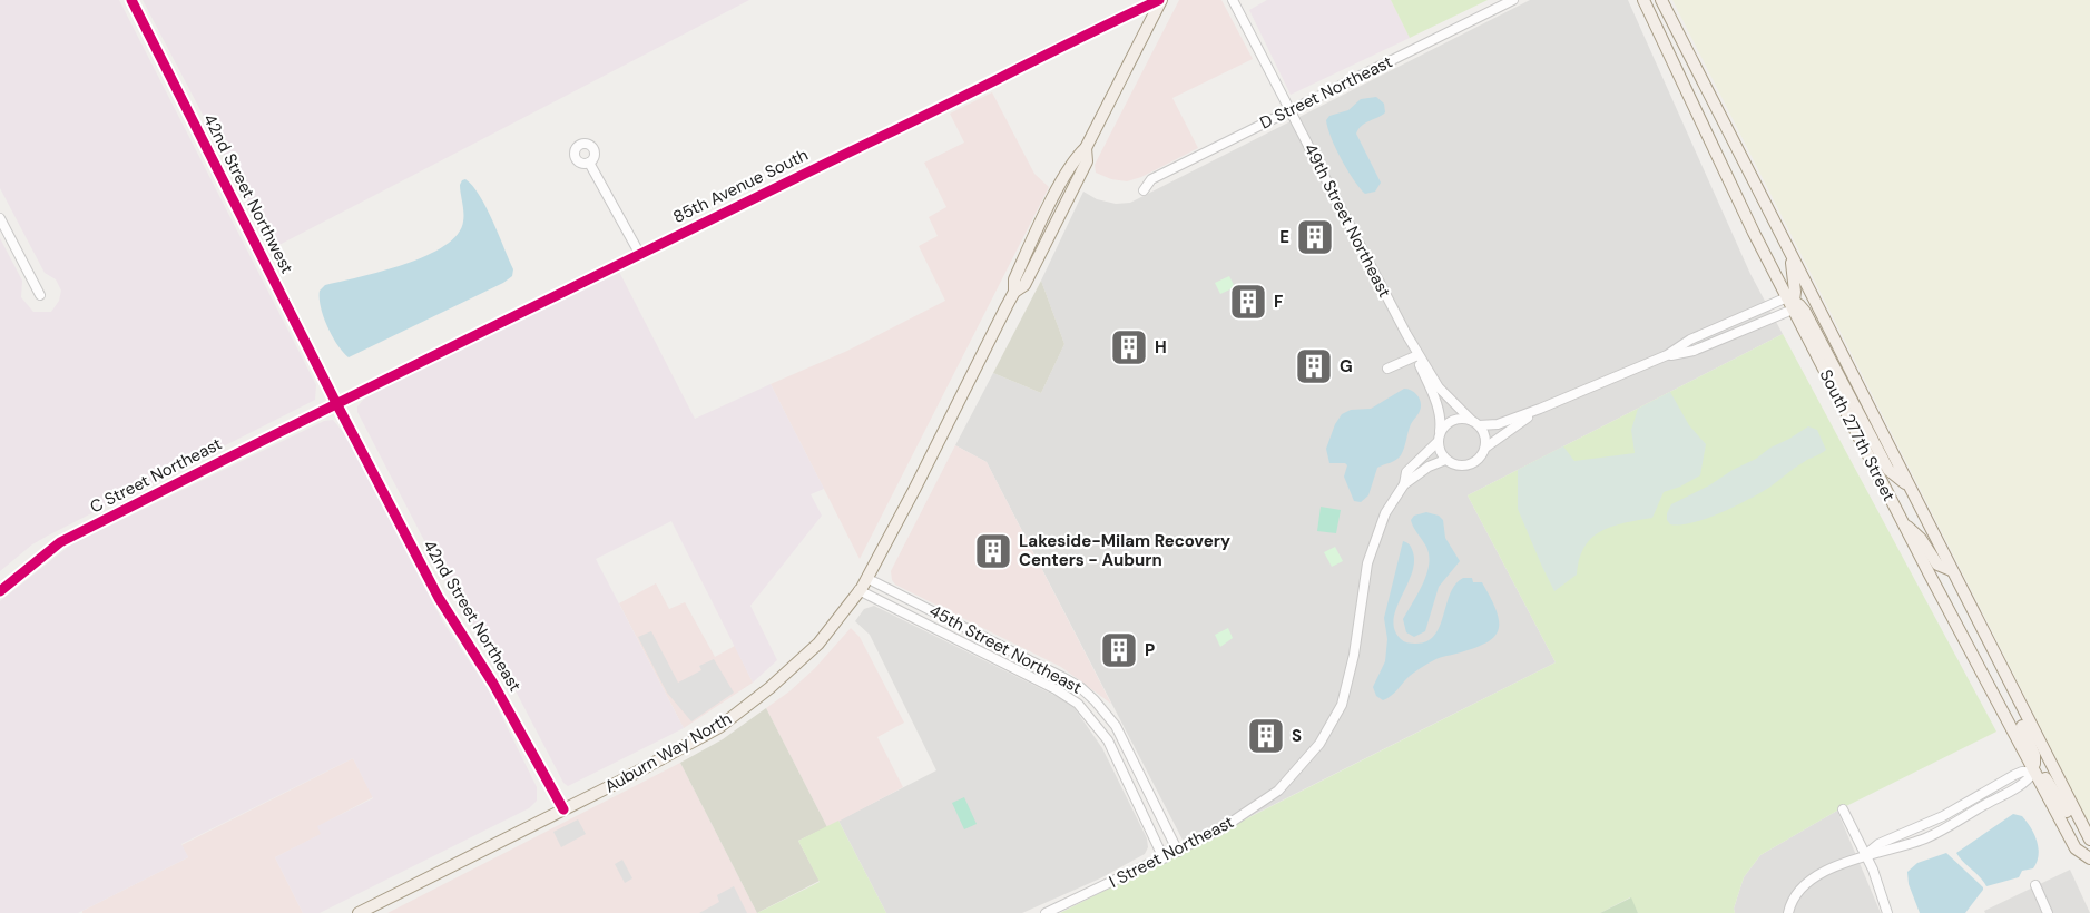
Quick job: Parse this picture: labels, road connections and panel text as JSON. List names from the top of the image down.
{
  "streets": {
    "main road": ["South 277th Street", "Auburn Way North"],
    "street": [
      "D Street Northeast",
      "85th Avenue South",
      "42nd Street Northwest",
      "49th Street Northeast",
      "C Street Northeast",
      "42nd Street Northeast",
      "45th Street Northeast",
      "I Street Northeast"
    ]
  },
  "crossings": [
    ["D Street Northeast", "49th Street Northeast"],
    ["85th Avenue South", "42nd Street Northwest"],
    ["85th Avenue South", "C Street Northeast"],
    ["85th Avenue South", "42nd Street Northeast"],
    ["85th Avenue South", "Auburn Way North"],
    ["42nd Street Northwest", "C Street Northeast"],
    ["42nd Street Northwest", "42nd Street Northeast"],
    ["49th Street Northeast", "I Street Northeast"],
    ["C Street Northeast", "42nd Street Northeast"],
    ["42nd Street Northeast", "Auburn Way North"],
    ["45th Street Northeast", "Auburn Way North"],
    ["45th Street Northeast", "I Street Northeast"]
  ],
  "places": {
    "building": [
      "E",
      "F",
      "H",
      "G",
      "Lakeside-Milam Recovery Centers - Auburn",
      "P",
      "S"
    ]
  }
}
